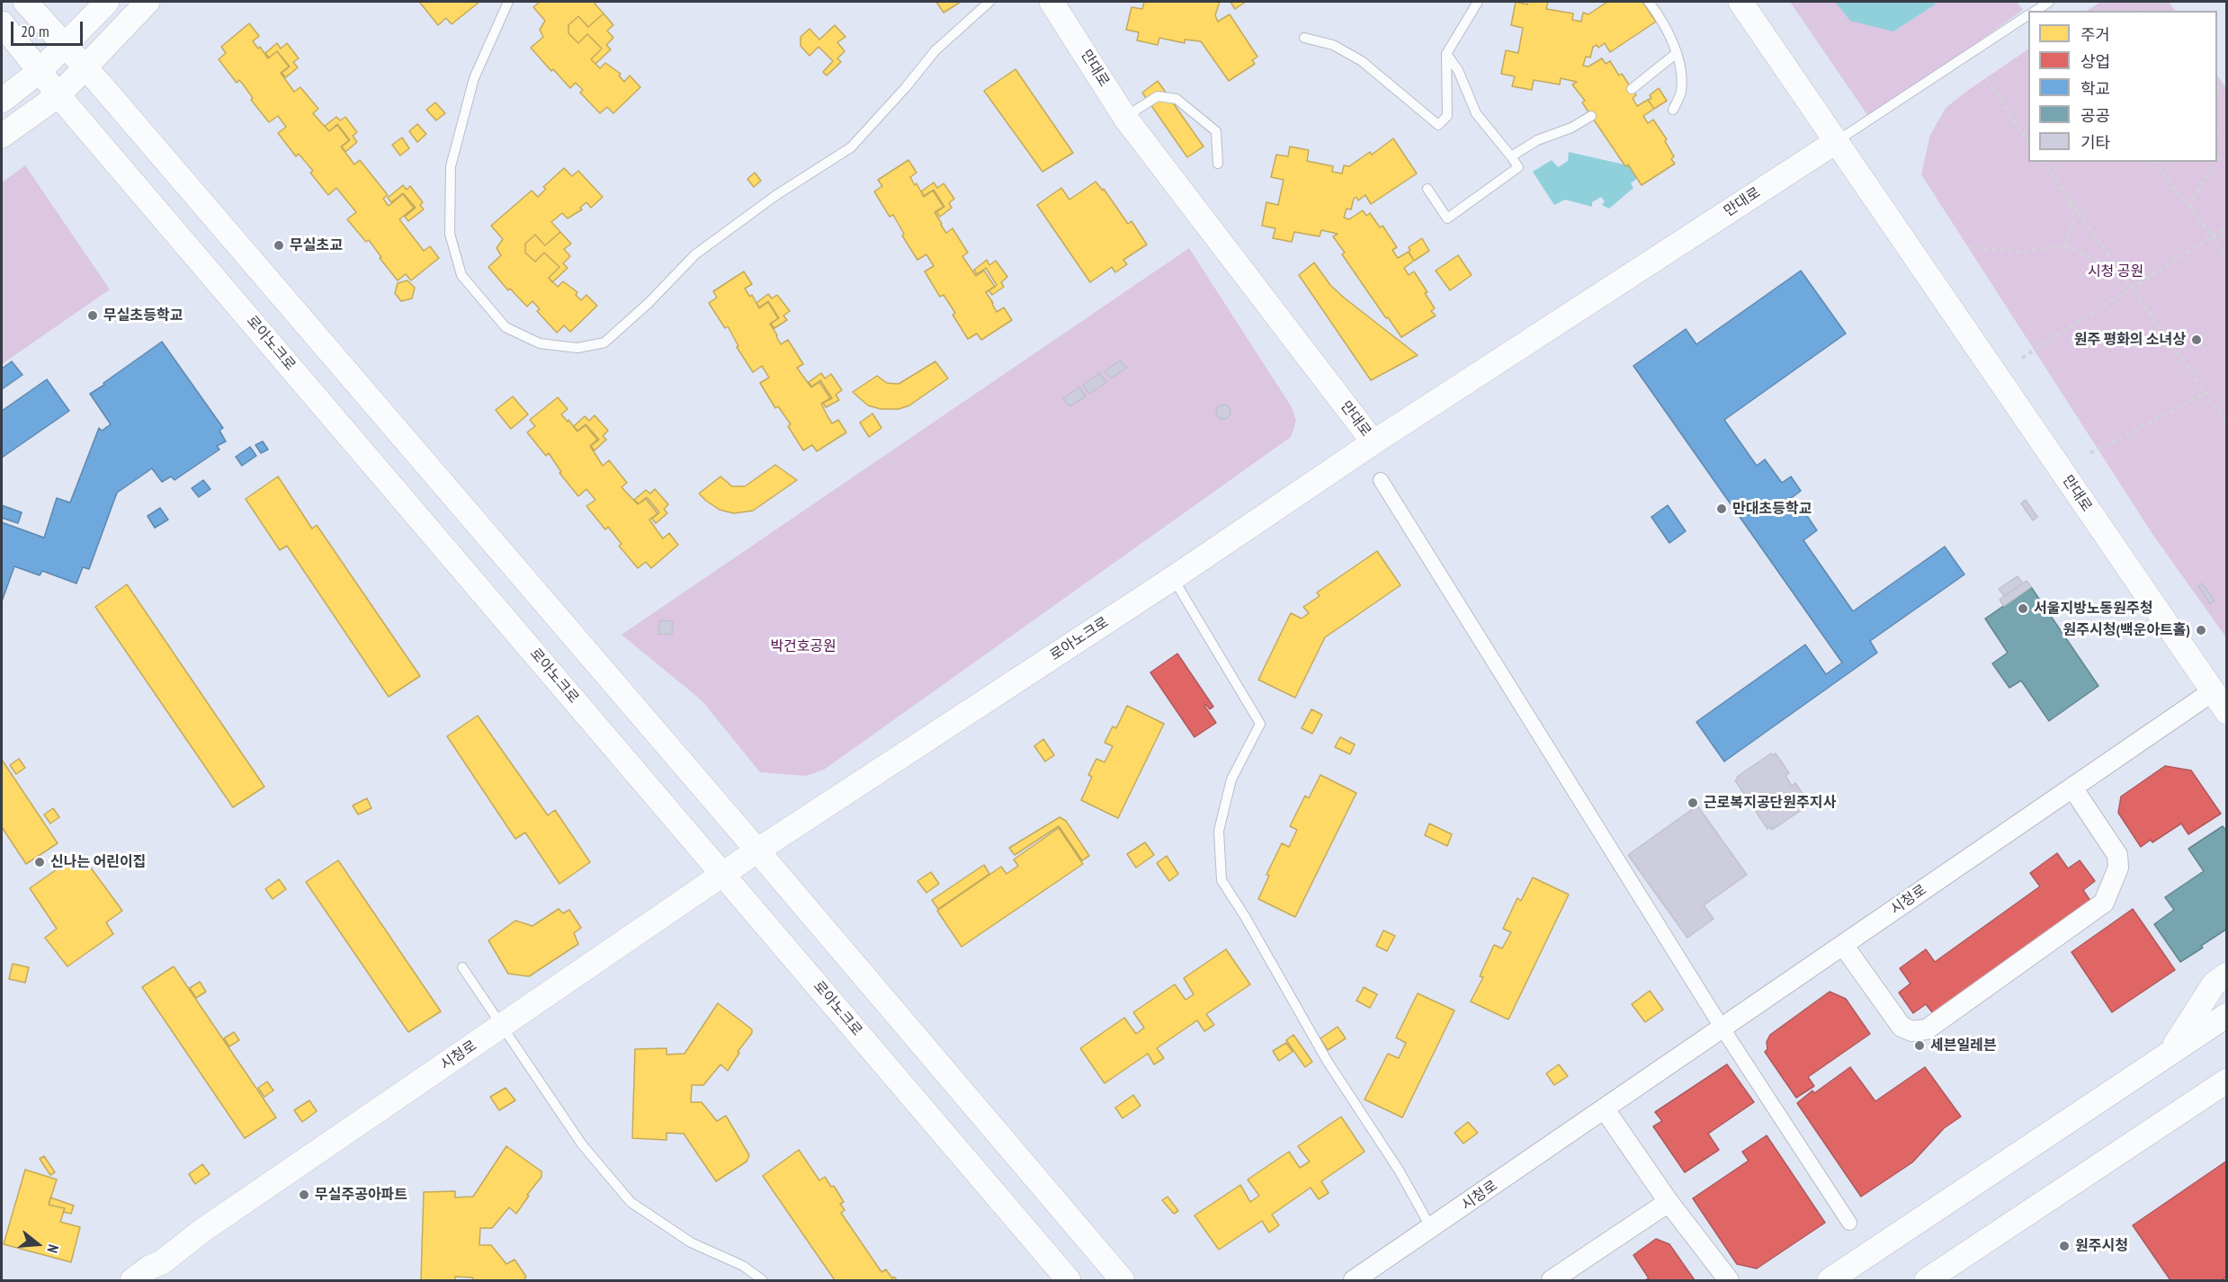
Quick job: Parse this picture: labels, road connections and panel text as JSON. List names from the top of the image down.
{
  "streets": {
    "street": ["만대로", "로아노크로", "시청로"]
  },
  "crossings": [
    ["만대로", "로아노크로"],
    ["만대로", "시청로"],
    ["로아노크로", "시청로"]
  ],
  "parks": ["시청 공원", "박건호공원"],
  "places": [
    "무실초교",
    "무실초등학교",
    "원주 평화의 소녀상",
    "만대초등학교",
    "서울지방노동원주청",
    "원주시청(백운아트홀)",
    "근로복지공단원주지사",
    "신나는 어린이집",
    "세븐일레븐",
    "무실주공아파트",
    "원주시청"
  ],
  "legend": [
    "주거",
    "상업",
    "학교",
    "공공",
    "기타"
  ],
  "scale_bar": "20 m",
  "north": "right"
}
